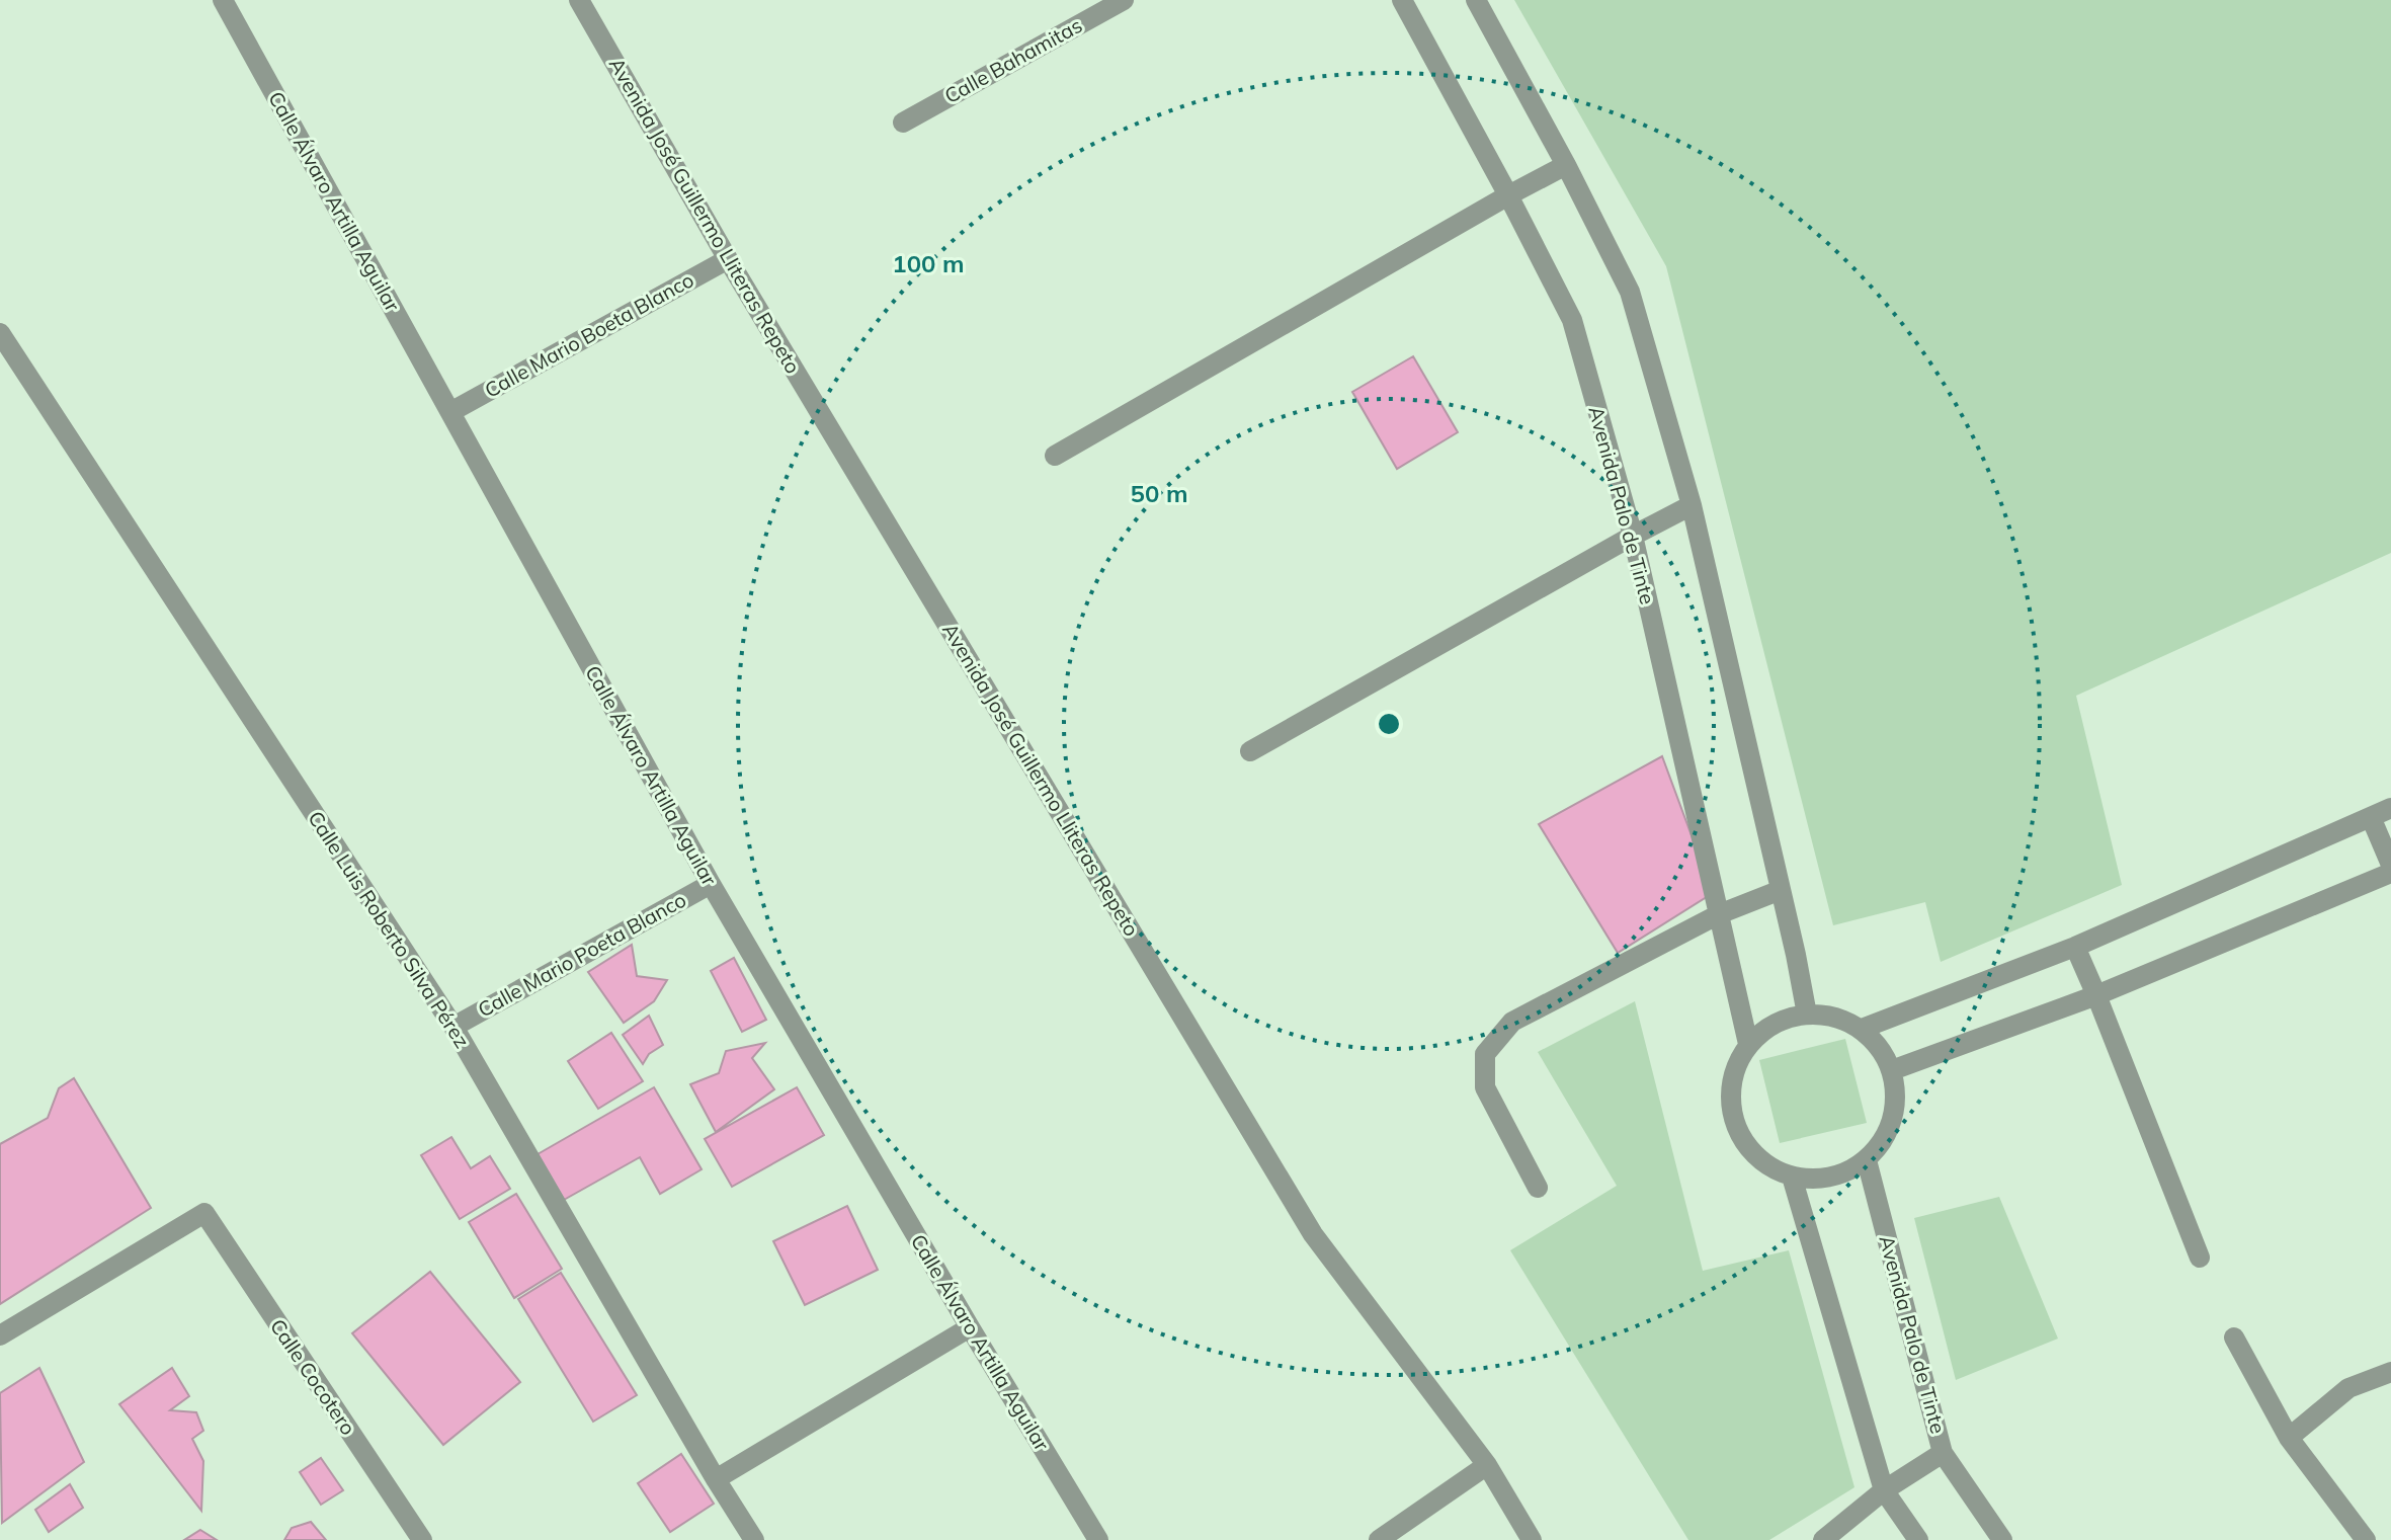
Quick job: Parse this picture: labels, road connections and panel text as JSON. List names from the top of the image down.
{
  "streets": {
    "street": [
      "Calle Bahamitas",
      "Calle Álvaro Artilla Aguilar",
      "Avenida José Guillermo Lliteras Repeto",
      "Calle Mario Boeta Blanco",
      "Avenida Palo de Tinte",
      "Calle Luis Roberto Silva Pérez",
      "Calle Mario Poeta Blanco",
      "Calle Cocotero"
    ]
  },
  "crossings": [
    ["Calle Álvaro Artilla Aguilar", "Calle Mario Boeta Blanco"],
    ["Calle Álvaro Artilla Aguilar", "Calle Mario Poeta Blanco"],
    ["Avenida José Guillermo Lliteras Repeto", "Calle Mario Boeta Blanco"],
    ["Calle Luis Roberto Silva Pérez", "Calle Mario Poeta Blanco"]
  ],
  "rings": ["100 m", "50 m"]
}
